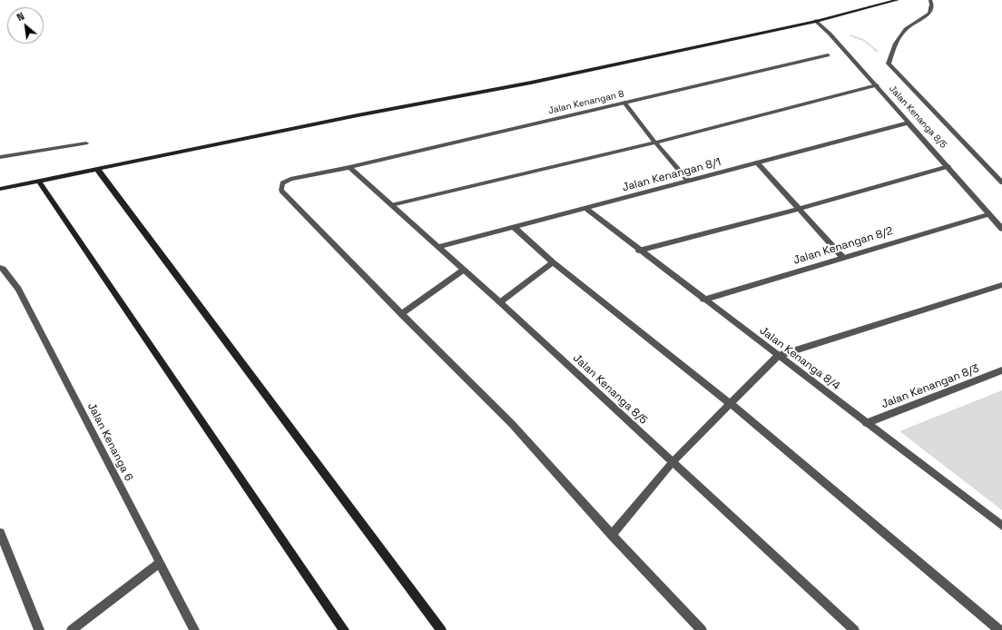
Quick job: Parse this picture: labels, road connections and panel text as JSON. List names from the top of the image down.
{
  "streets": {
    "street": [
      "Jalan Kenangan 8",
      "Jalan Kenanga 8/5",
      "Jalan Kenangan 8/1",
      "Jalan Kenangan 8/2",
      "Jalan Kenanga 8/4",
      "Jalan Kenangan 8/3",
      "Jalan Kenanga 6"
    ]
  },
  "crossings": [
    ["Jalan Kenangan 8", "Jalan Kenanga 8/5"],
    ["Jalan Kenanga 8/5", "Jalan Kenangan 8/1"],
    ["Jalan Kenanga 8/5", "Jalan Kenangan 8/2"],
    ["Jalan Kenangan 8/1", "Jalan Kenanga 8/4"],
    ["Jalan Kenangan 8/2", "Jalan Kenanga 8/4"],
    ["Jalan Kenanga 8/4", "Jalan Kenangan 8/3"]
  ],
  "north": "top left"
}
